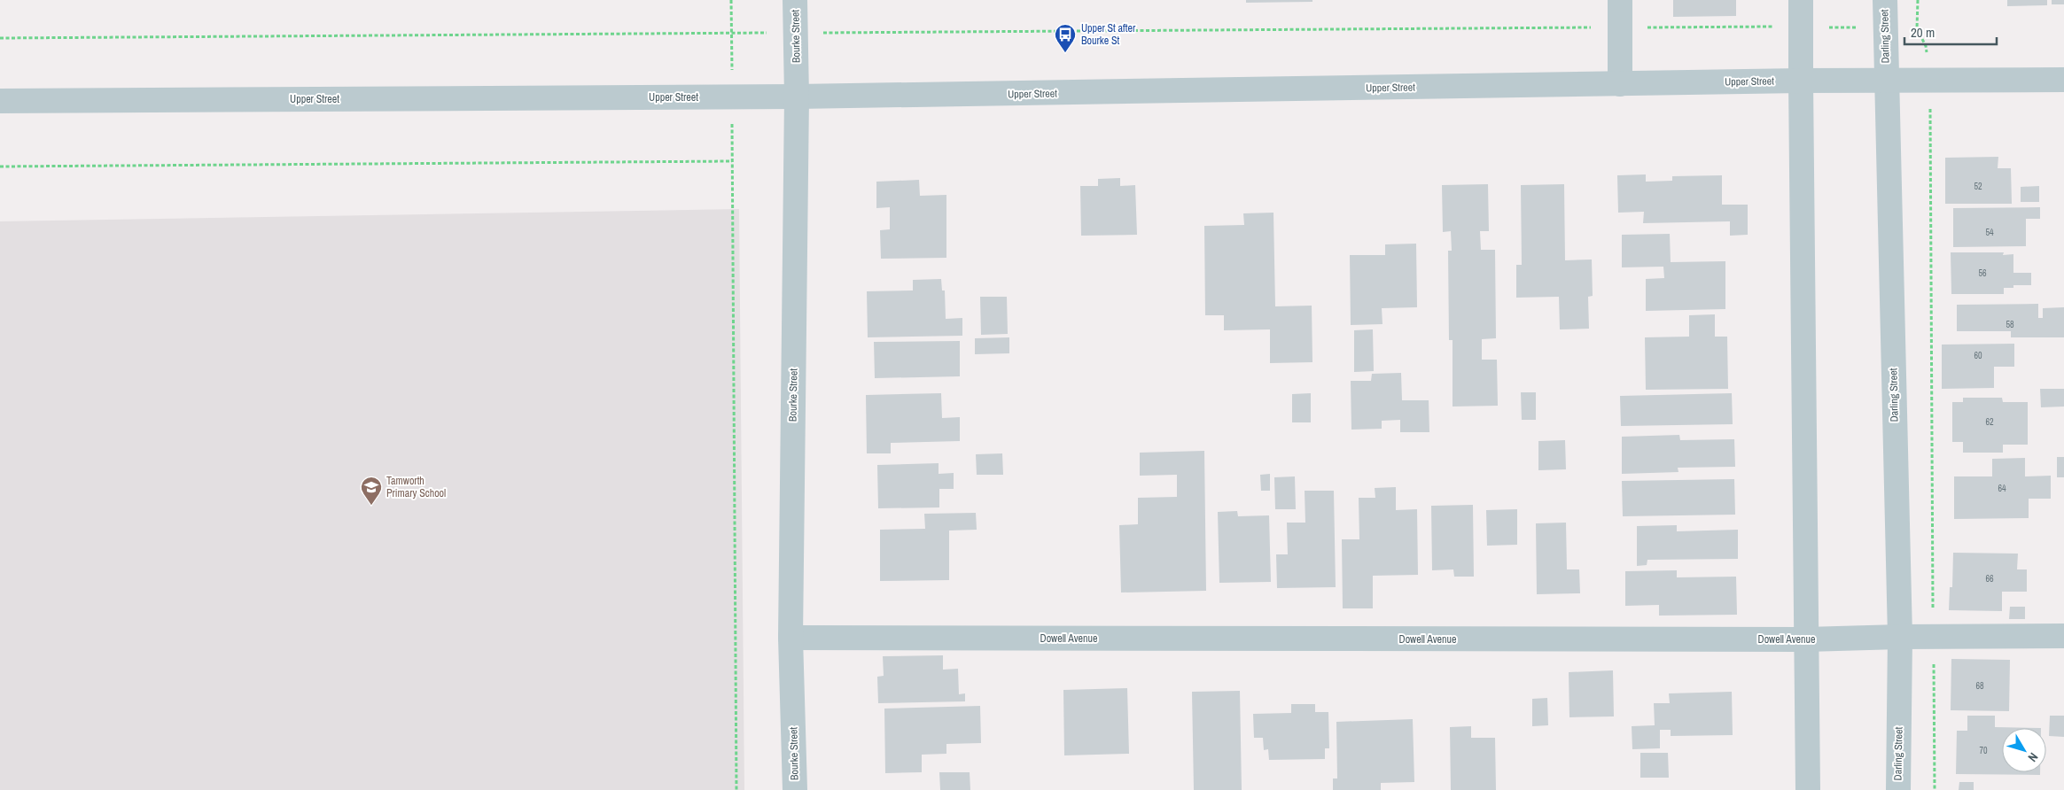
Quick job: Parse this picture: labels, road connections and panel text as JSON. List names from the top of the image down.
{
  "streets": {
    "street": [
      "Bourke Street",
      "Darling Street",
      "Upper Street",
      "Dowell Avenue"
    ]
  },
  "crossings": [
    ["Bourke Street", "Upper Street"],
    ["Bourke Street", "Dowell Avenue"],
    ["Darling Street", "Upper Street"],
    ["Darling Street", "Dowell Avenue"]
  ],
  "places": {
    "bus stop": ["Upper St after Bourke St"],
    "school or university": ["Tamworth Primary School"]
  },
  "house_numbers": [
    "52",
    "54",
    "56",
    "58",
    "60",
    "62",
    "64",
    "66",
    "68",
    "70"
  ],
  "scale_bar": "20 m",
  "north": "bottom right"
}
